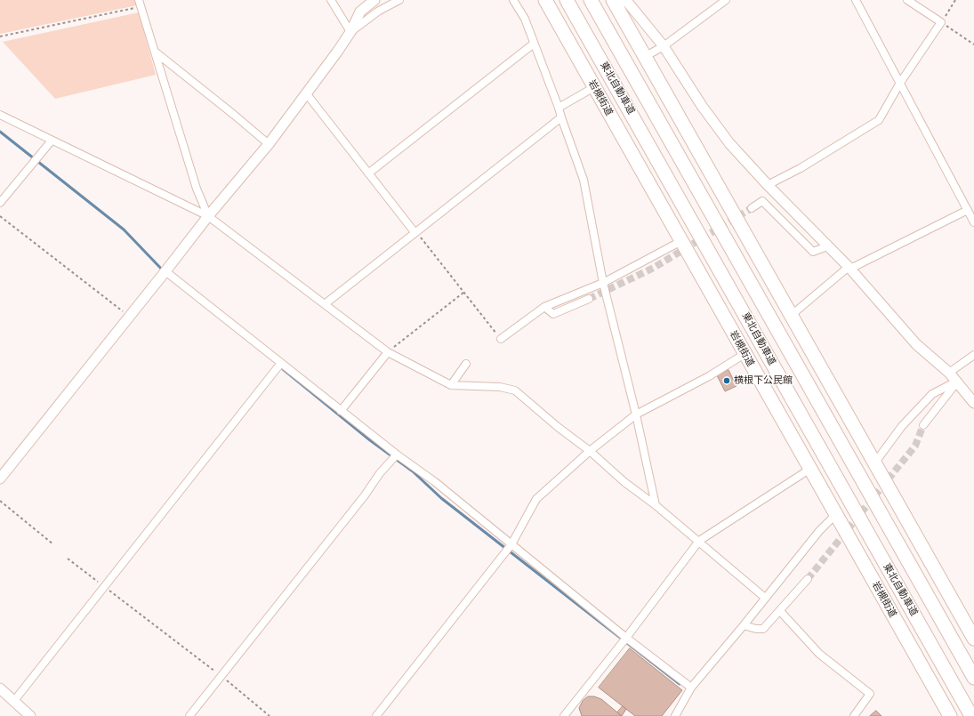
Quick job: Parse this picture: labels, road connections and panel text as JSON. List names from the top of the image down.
{
  "streets": {
    "highway": ["東北自動車道", "岩槻街道"]
  },
  "places": ["横根下公民館"]
}
